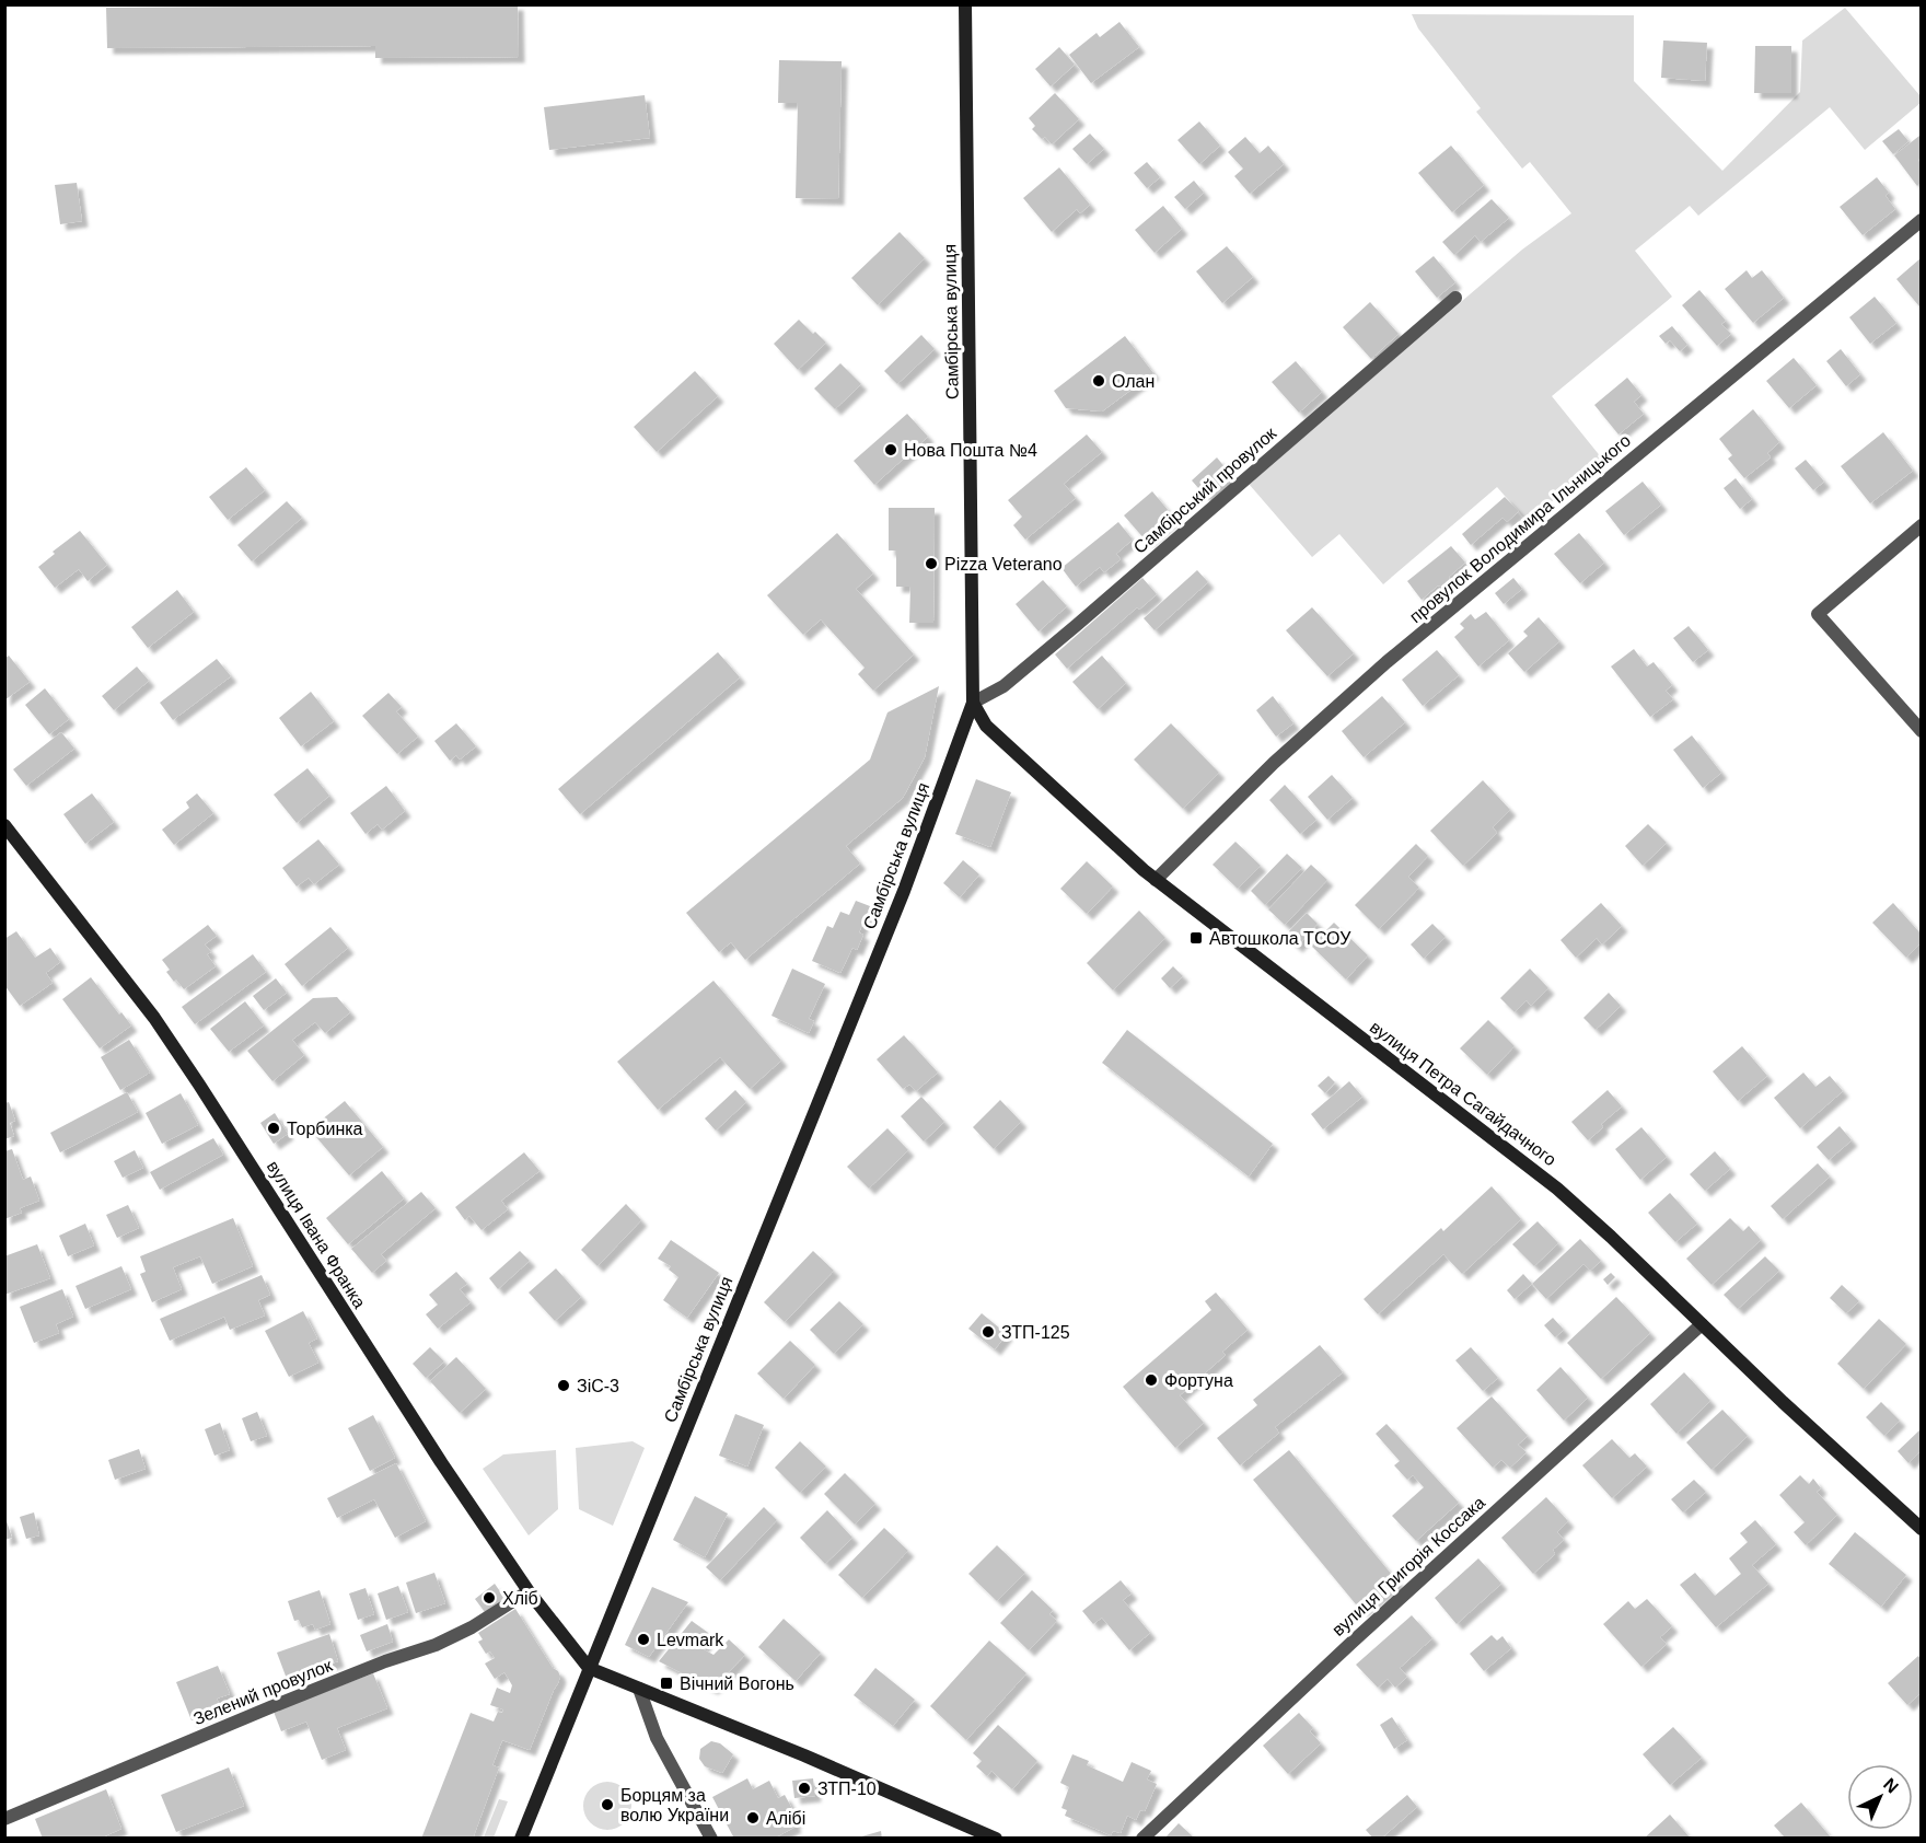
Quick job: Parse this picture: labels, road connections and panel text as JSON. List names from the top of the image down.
{
  "streets": {
    "main road": ["Самбірська вулиця", "вулиця Петра Сагайдачного", "вулиця Івана Франка"],
    "street": [
      "Самбірський провулок",
      "провулок Володимира Ільницького",
      "вулиця Григорія Коссака",
      "Зелений провулок"
    ]
  },
  "crossings": [
    ["Самбірська вулиця", "Самбірський провулок"],
    ["Самбірська вулиця", "вулиця Петра Сагайдачного"],
    ["Самбірська вулиця", "вулиця Івана Франка"],
    ["Самбірський провулок", "вулиця Петра Сагайдачного"],
    ["провулок Володимира Ільницького", "вулиця Петра Сагайдачного"],
    ["вулиця Петра Сагайдачного", "вулиця Григорія Коссака"],
    ["вулиця Івана Франка", "Зелений провулок"]
  ],
  "places": {
    "other": [
      "Олан",
      "Нова Пошта №4",
      "Pizza Veterano",
      "Торбинка",
      "ЗТП-125",
      "Фортуна",
      "ЗіС-3",
      "Хліб",
      "Levmark",
      "ЗТП-10",
      "Борцям за волю України",
      "Алібі"
    ],
    "transit": ["Автошкола ТСОУ", "Вічний Вогонь"]
  },
  "north": "top right"
}
